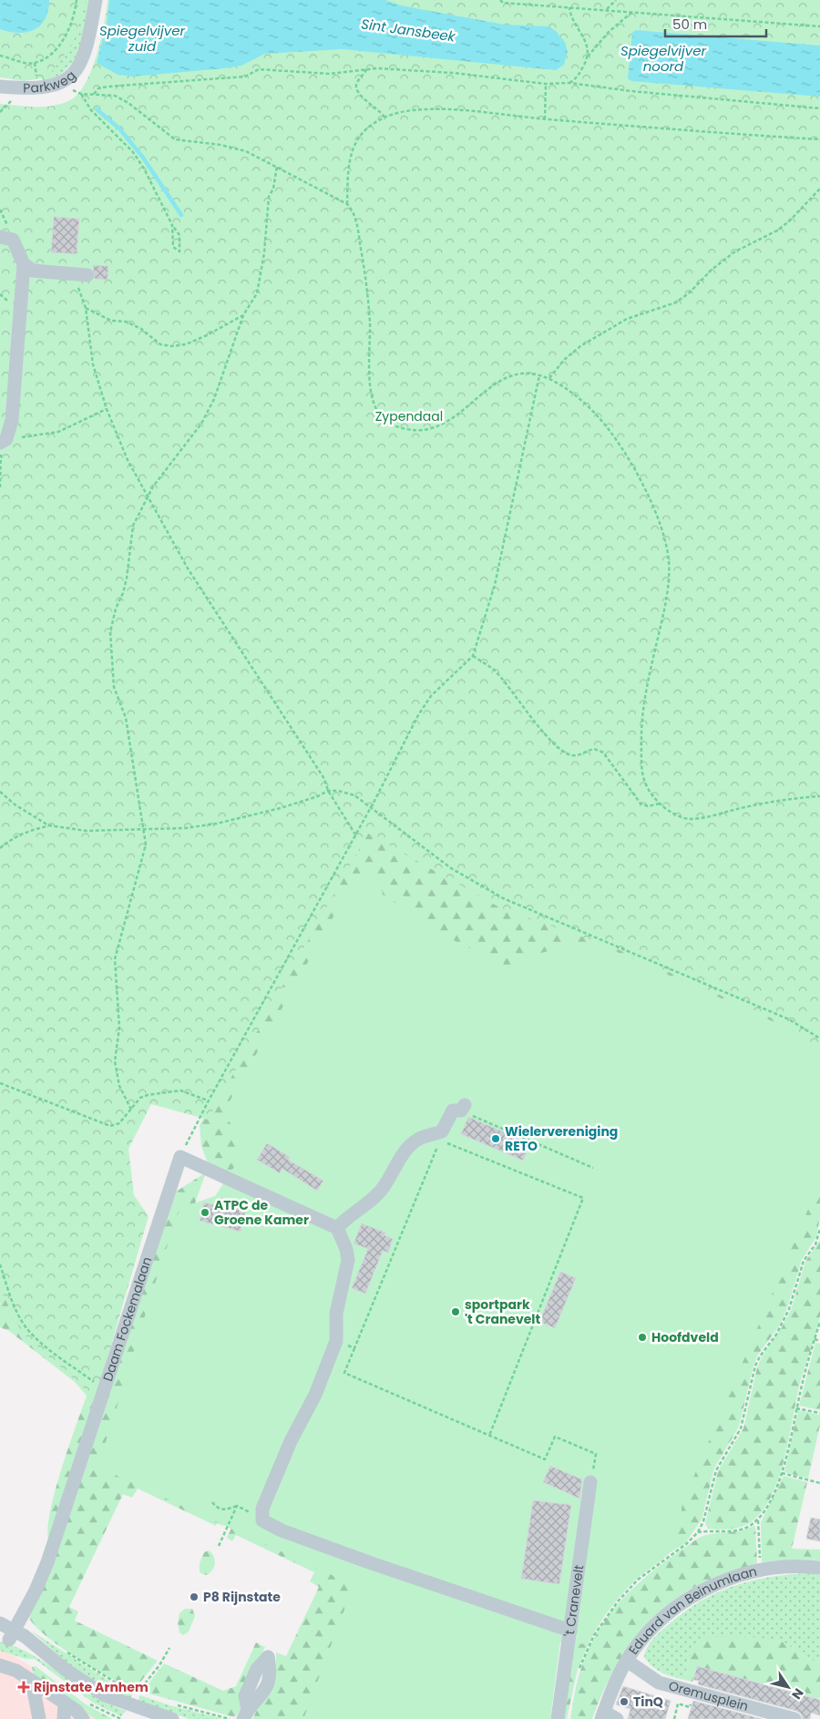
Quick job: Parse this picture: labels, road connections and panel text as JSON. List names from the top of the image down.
{
  "streets": {
    "street": [
      "Parkweg",
      "Daam Fockemalaan",
      "'t Cranevelt",
      "Eduard van Beinumlaan",
      "Oremusplein"
    ]
  },
  "crossings": [
    ["Eduard van Beinumlaan", "Oremusplein"]
  ],
  "water": ["Spiegelvijver zuid", "Sint Jansbeek", "Spiegelvijver noord"],
  "parks": ["Zypendaal"],
  "places": {
    "other": [
      "Wielervereniging RETO",
      "ATPC de Groene Kamer",
      "sportpark 't Cranevelt",
      "Hoofdveld",
      "P8 Rijnstate",
      "TinQ"
    ],
    "health": ["Rijnstate Arnhem"]
  },
  "scale_bar": "50 m",
  "north": "bottom right"
}
